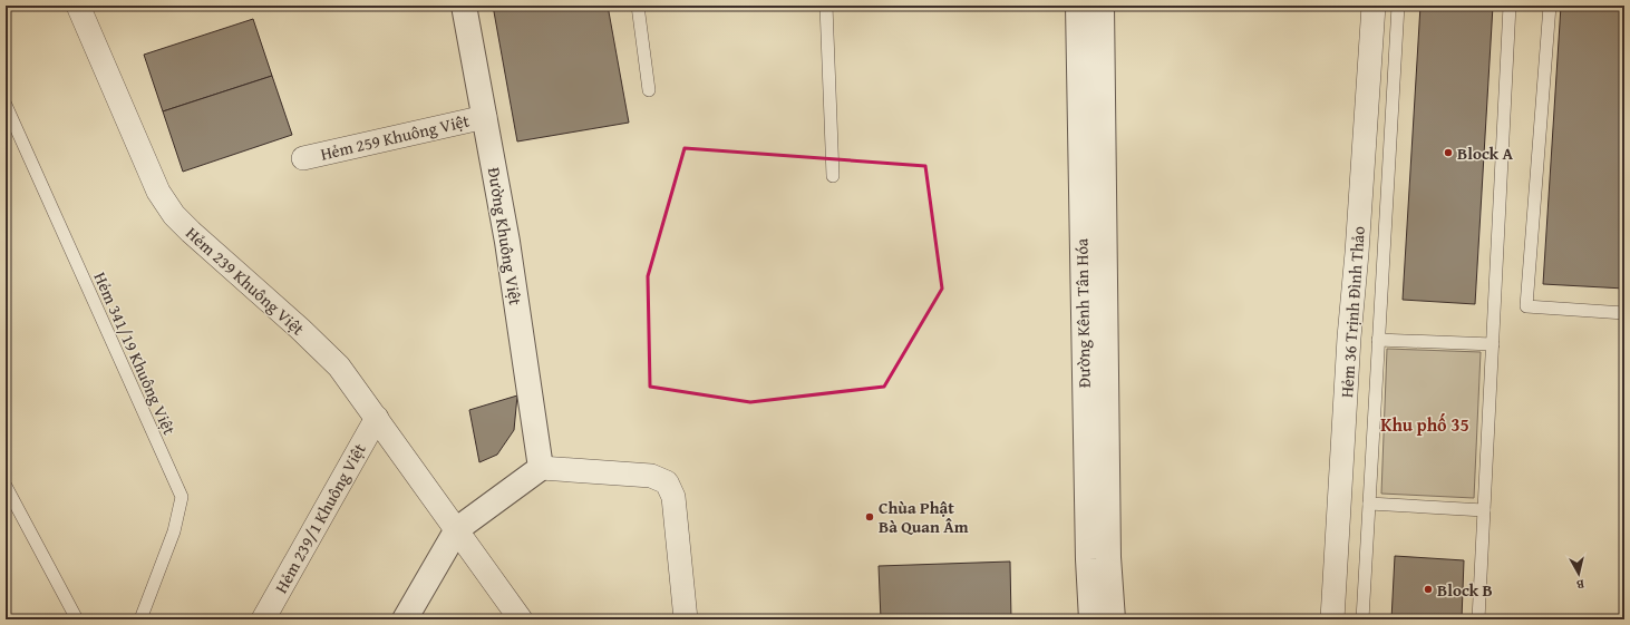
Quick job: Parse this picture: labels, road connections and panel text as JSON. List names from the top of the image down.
{
  "streets": {
    "street": [
      "Hẻm 259 Khuông Việt",
      "Đường Khuông Việt",
      "Hẻm 239 Khuông Việt",
      "Hẻm 36 Trịnh Đình Thảo",
      "Đường Kênh Tân Hóa",
      "Hẻm 239/1 Khuông Việt"
    ],
    "lane": ["Hẻm 341/19 Khuông Việt"]
  },
  "crossings": [
    ["Hẻm 259 Khuông Việt", "Đường Khuông Việt"],
    ["Hẻm 239 Khuông Việt", "Hẻm 239/1 Khuông Việt"]
  ],
  "districts": ["Khu phố 35"],
  "places": ["Block A", "Chùa Phật Bà Quan Âm", "Block B"],
  "north": "bottom"
}
